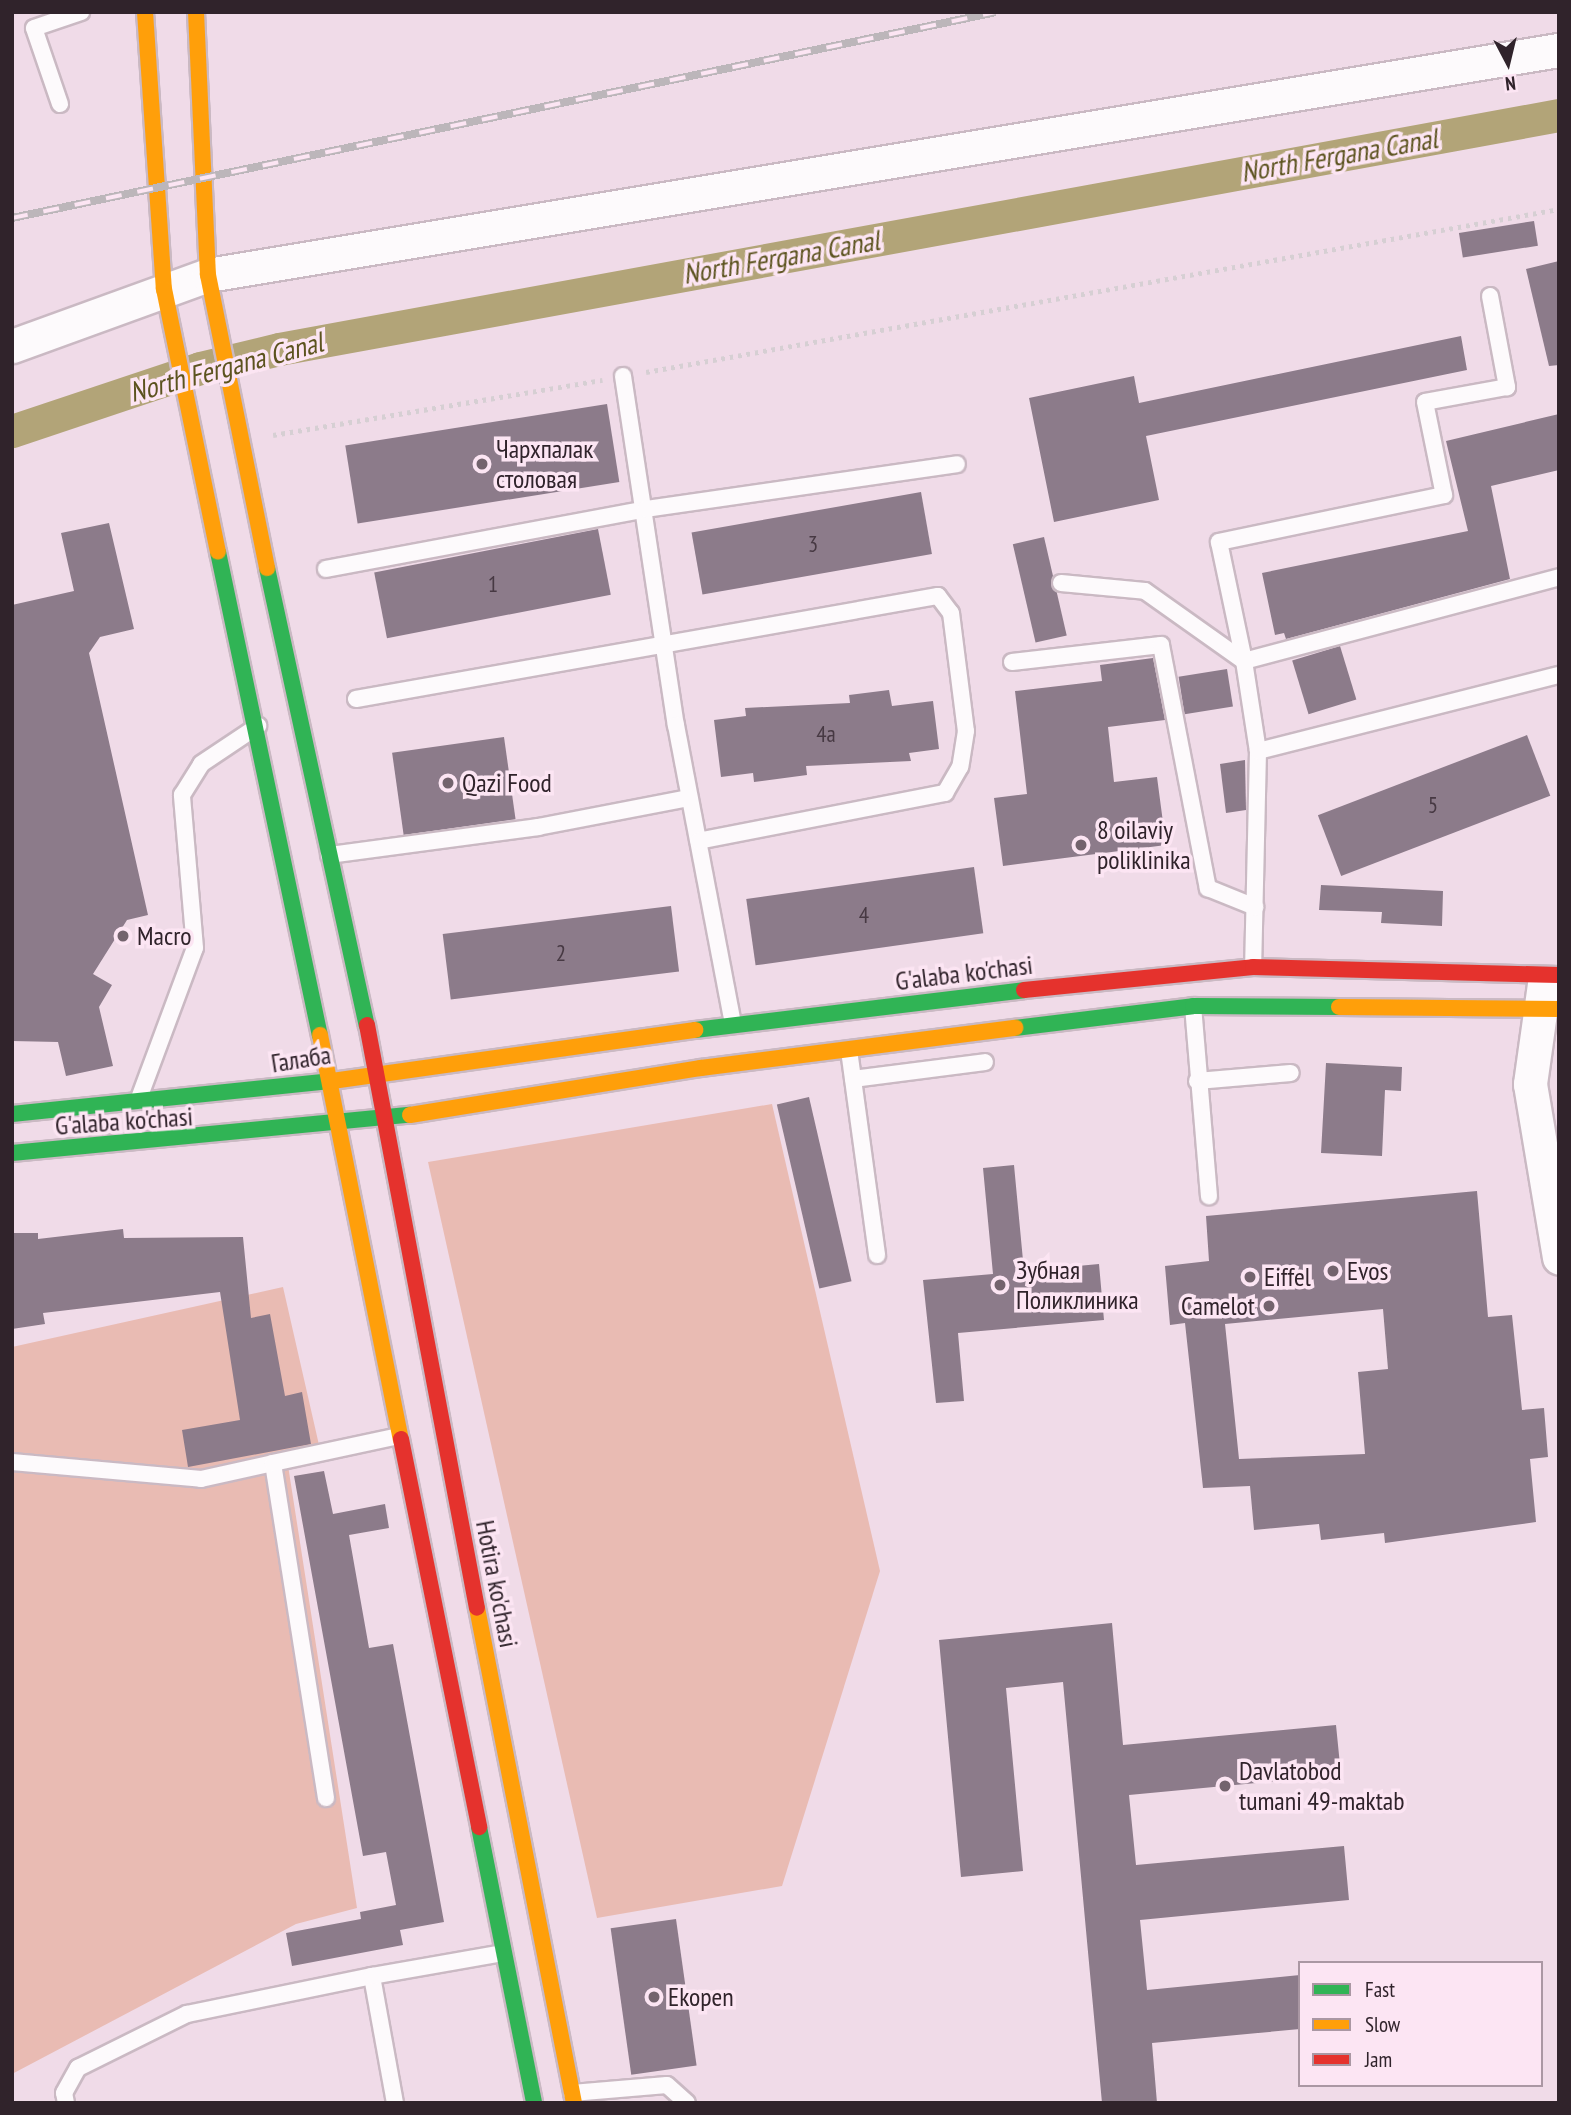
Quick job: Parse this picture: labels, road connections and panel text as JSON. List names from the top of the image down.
{
  "streets": {
    "main road": ["G'alaba ko'chasi", "Галаба", "Hotira ko'chasi"]
  },
  "crossings": [
    ["G'alaba ko'chasi", "Галаба"],
    ["G'alaba ko'chasi", "Hotira ko'chasi"],
    ["Галаба", "Hotira ko'chasi"]
  ],
  "water": ["North Fergana Canal"],
  "places": [
    "Чархпалак столовая",
    "Qazi Food",
    "8 oilaviy poliklinika",
    "Macro",
    "Evos",
    "Eiffel",
    "Зубная Поликлиника",
    "Camelot",
    "Davlatobod tumani 49-maktab",
    "Ekopen"
  ],
  "house_numbers": [
    "3",
    "1",
    "4a",
    "5",
    "4",
    "2"
  ],
  "legend": ["Fast", "Slow", "Jam"],
  "north": "bottom"
}
